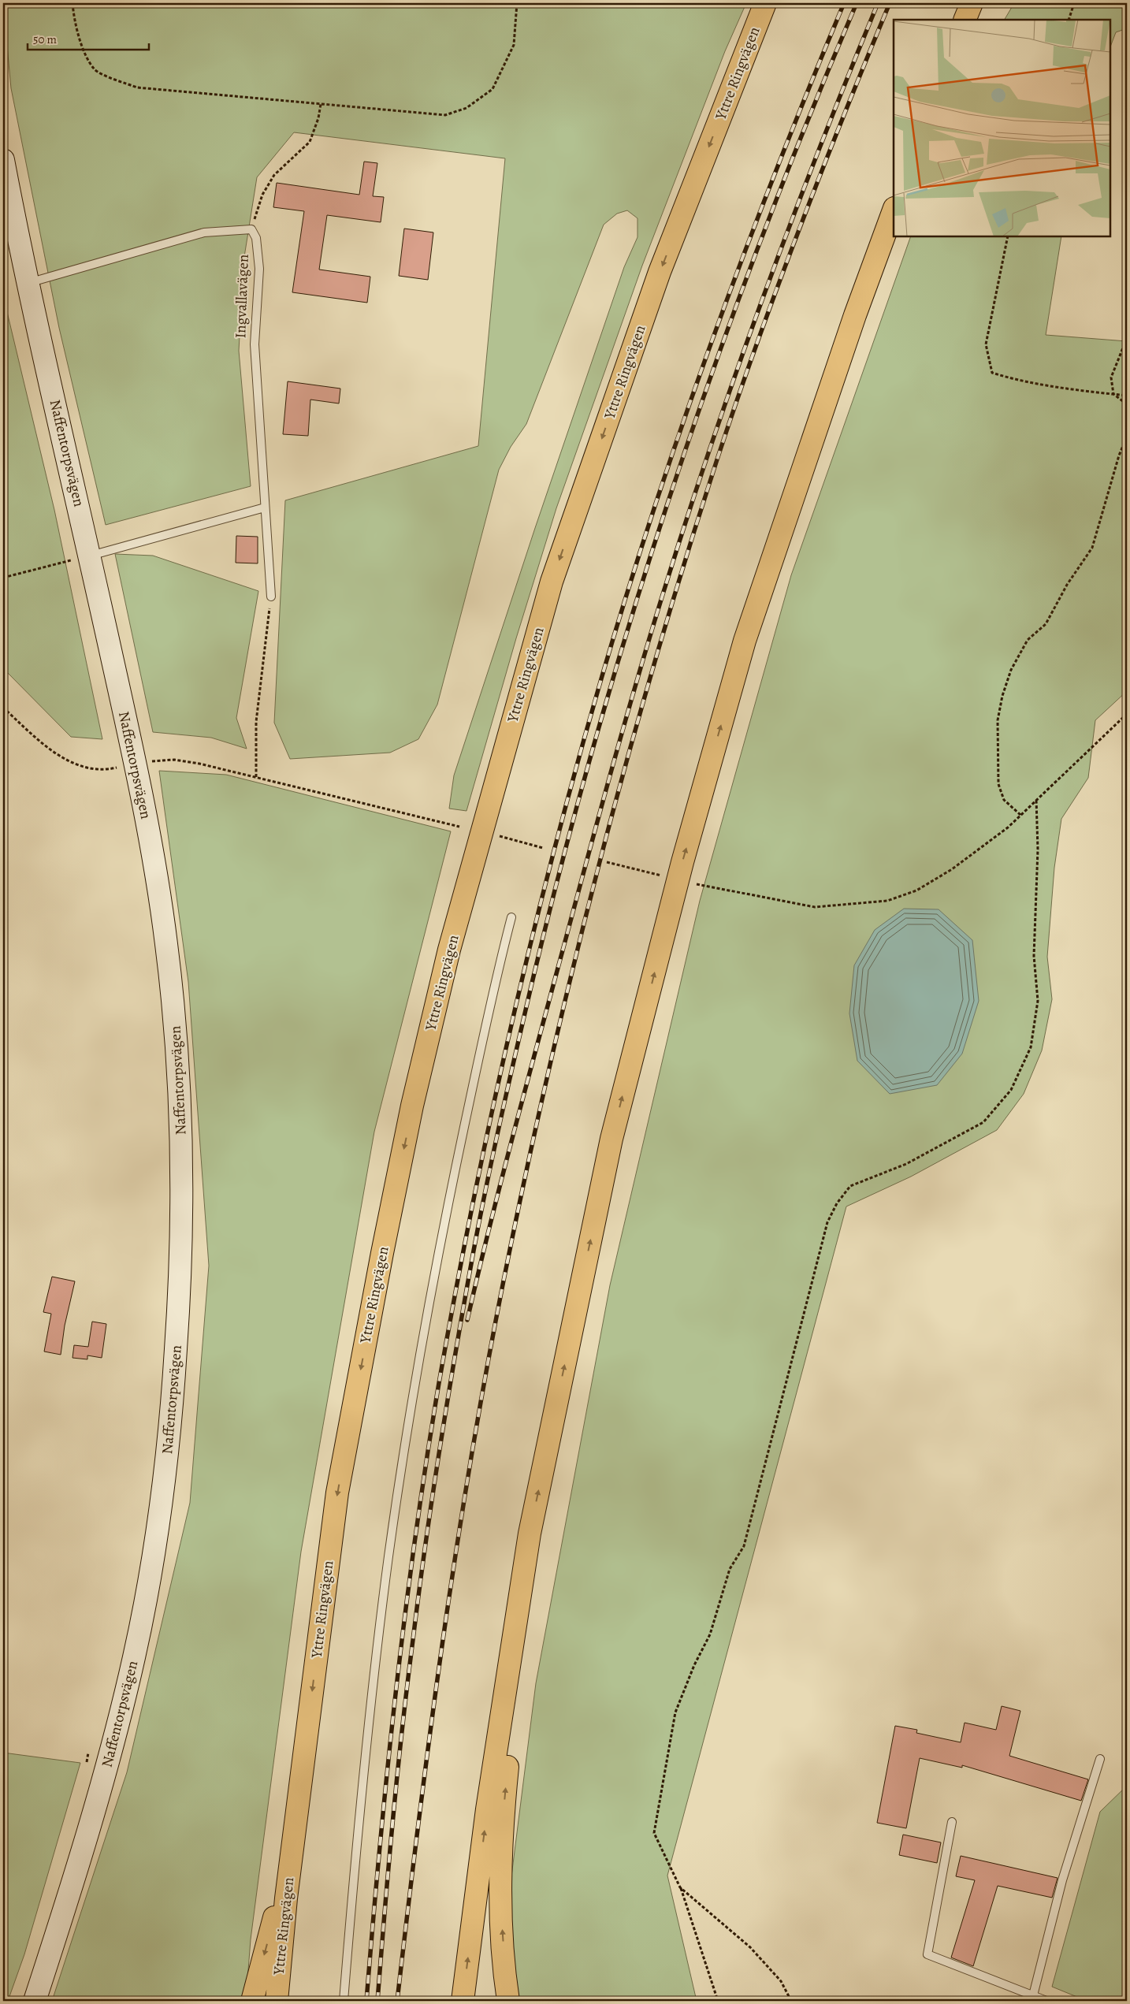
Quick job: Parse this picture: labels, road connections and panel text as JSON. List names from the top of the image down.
{
  "streets": {
    "highway": ["Yttre Ringvägen"],
    "street": ["Naffentorpsvägen"],
    "lane": ["Ingvallavägen"]
  },
  "one_way": ["Yttre Ringvägen"],
  "scale_bar": "50 m"
}
